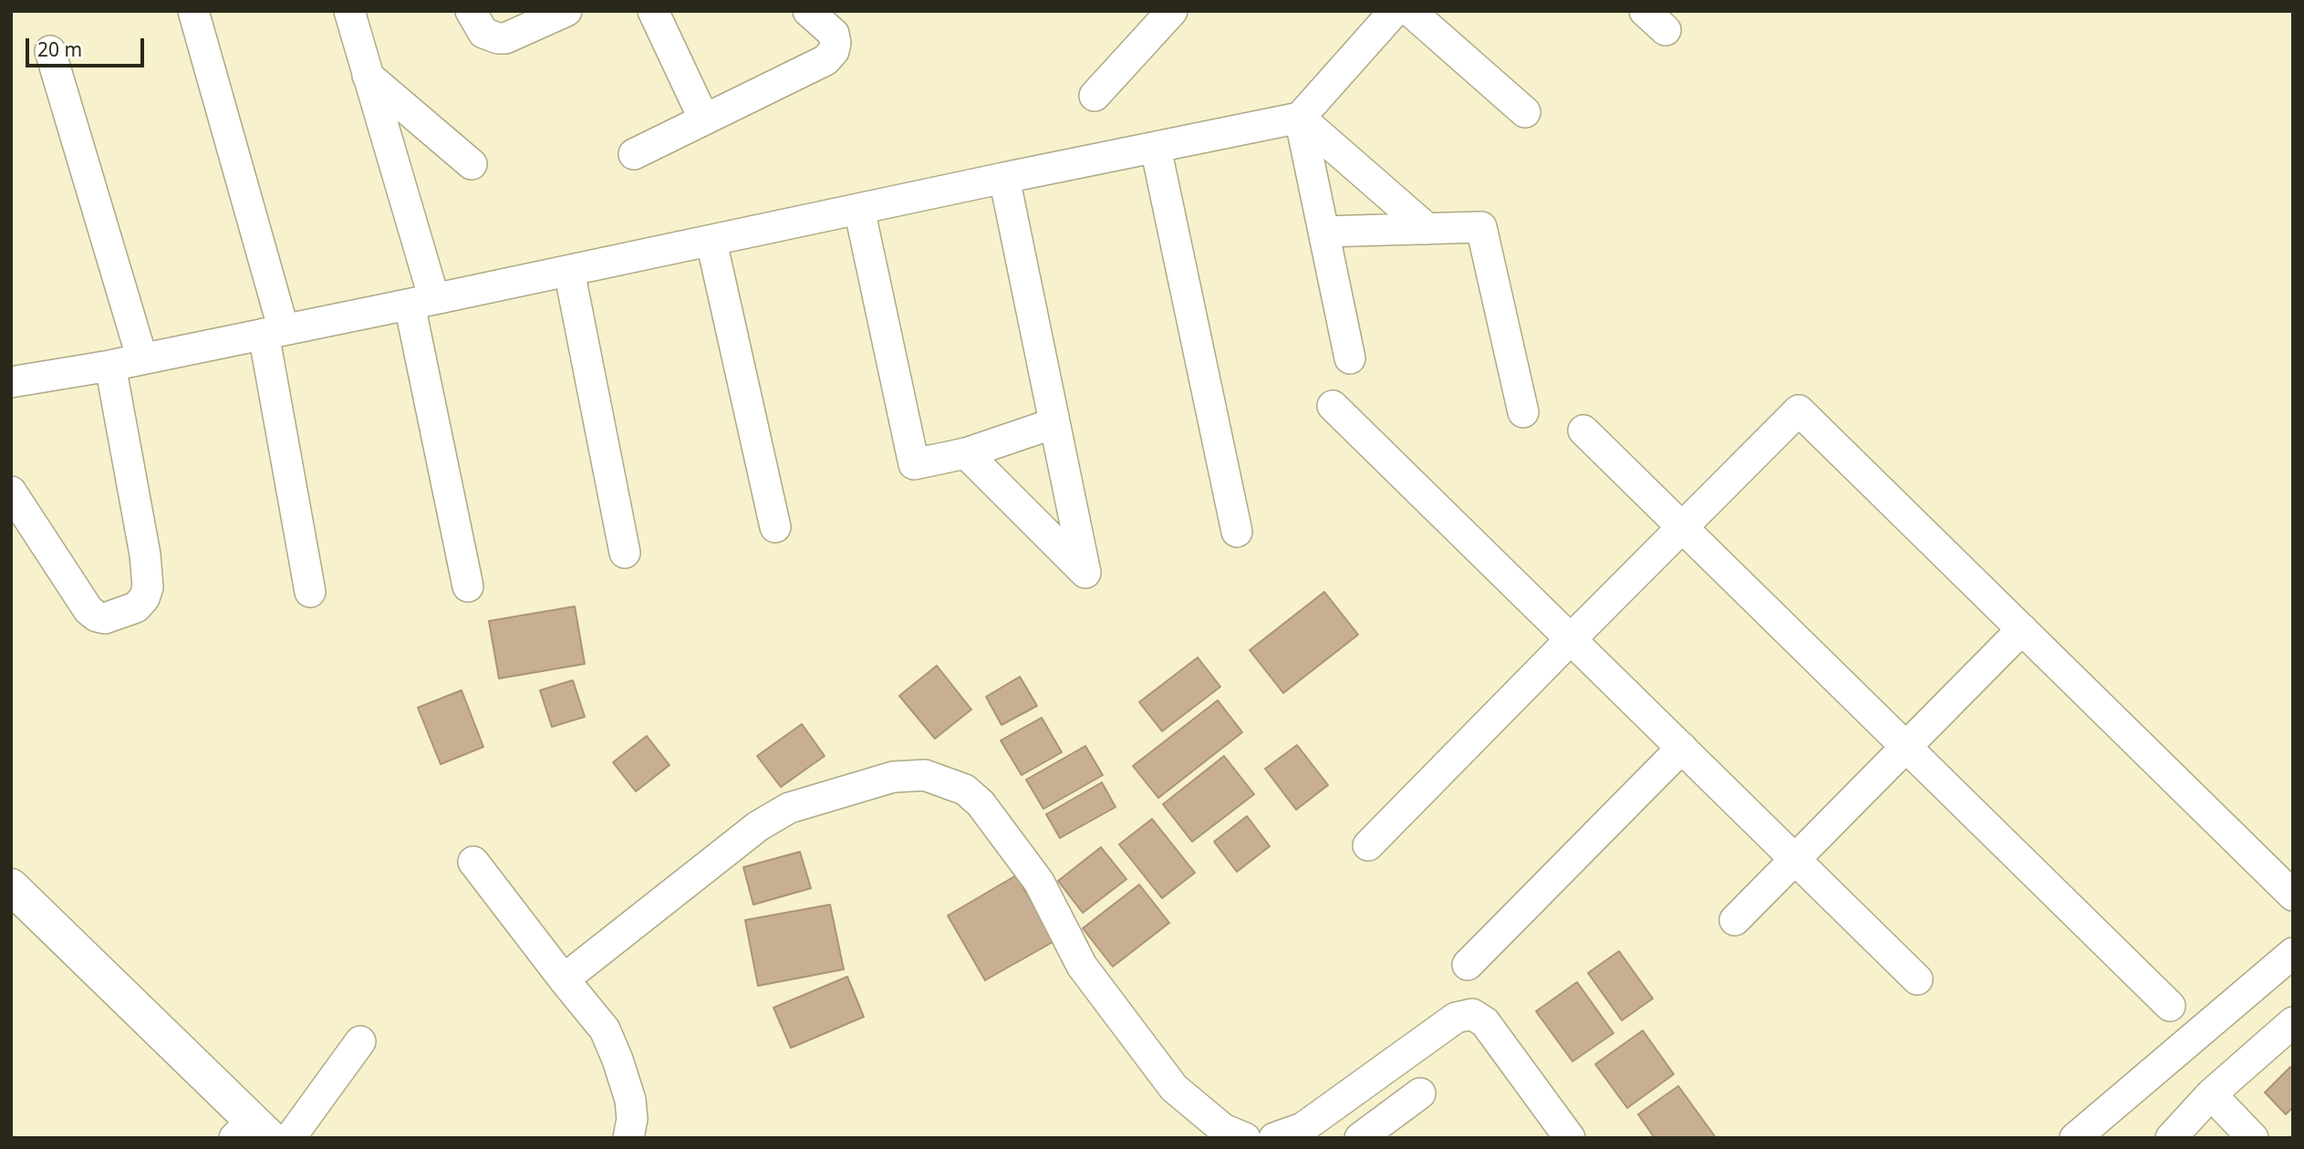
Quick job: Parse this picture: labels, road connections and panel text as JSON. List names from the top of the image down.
{
  "scale_bar": "20 m"
}
